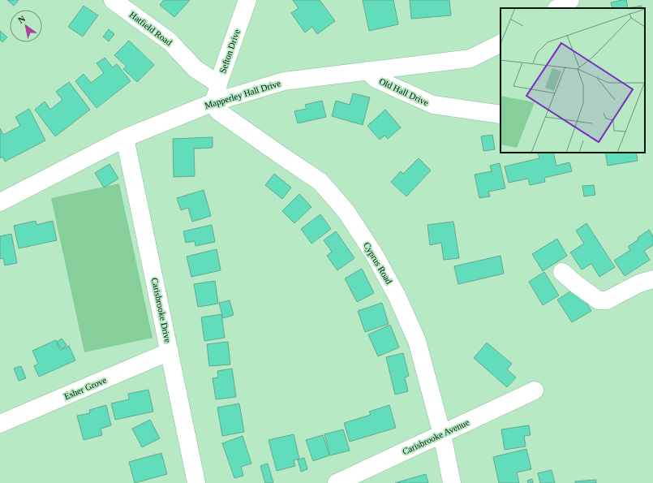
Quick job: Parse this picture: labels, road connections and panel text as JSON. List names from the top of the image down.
{
  "streets": {
    "street": [
      "Hatfield Road",
      "Sefton Drive",
      "Old Hall Drive",
      "Mapperley Hall Drive",
      "Cyprus Road",
      "Carisbrooke Drive",
      "Esher Grove",
      "Carisbrooke Avenue"
    ]
  },
  "crossings": [
    ["Hatfield Road", "Sefton Drive"],
    ["Sefton Drive", "Mapperley Hall Drive"],
    ["Sefton Drive", "Cyprus Road"],
    ["Old Hall Drive", "Mapperley Hall Drive"],
    ["Mapperley Hall Drive", "Cyprus Road"],
    ["Mapperley Hall Drive", "Carisbrooke Drive"],
    ["Cyprus Road", "Carisbrooke Avenue"],
    ["Carisbrooke Drive", "Esher Grove"]
  ],
  "north": "top left"
}
